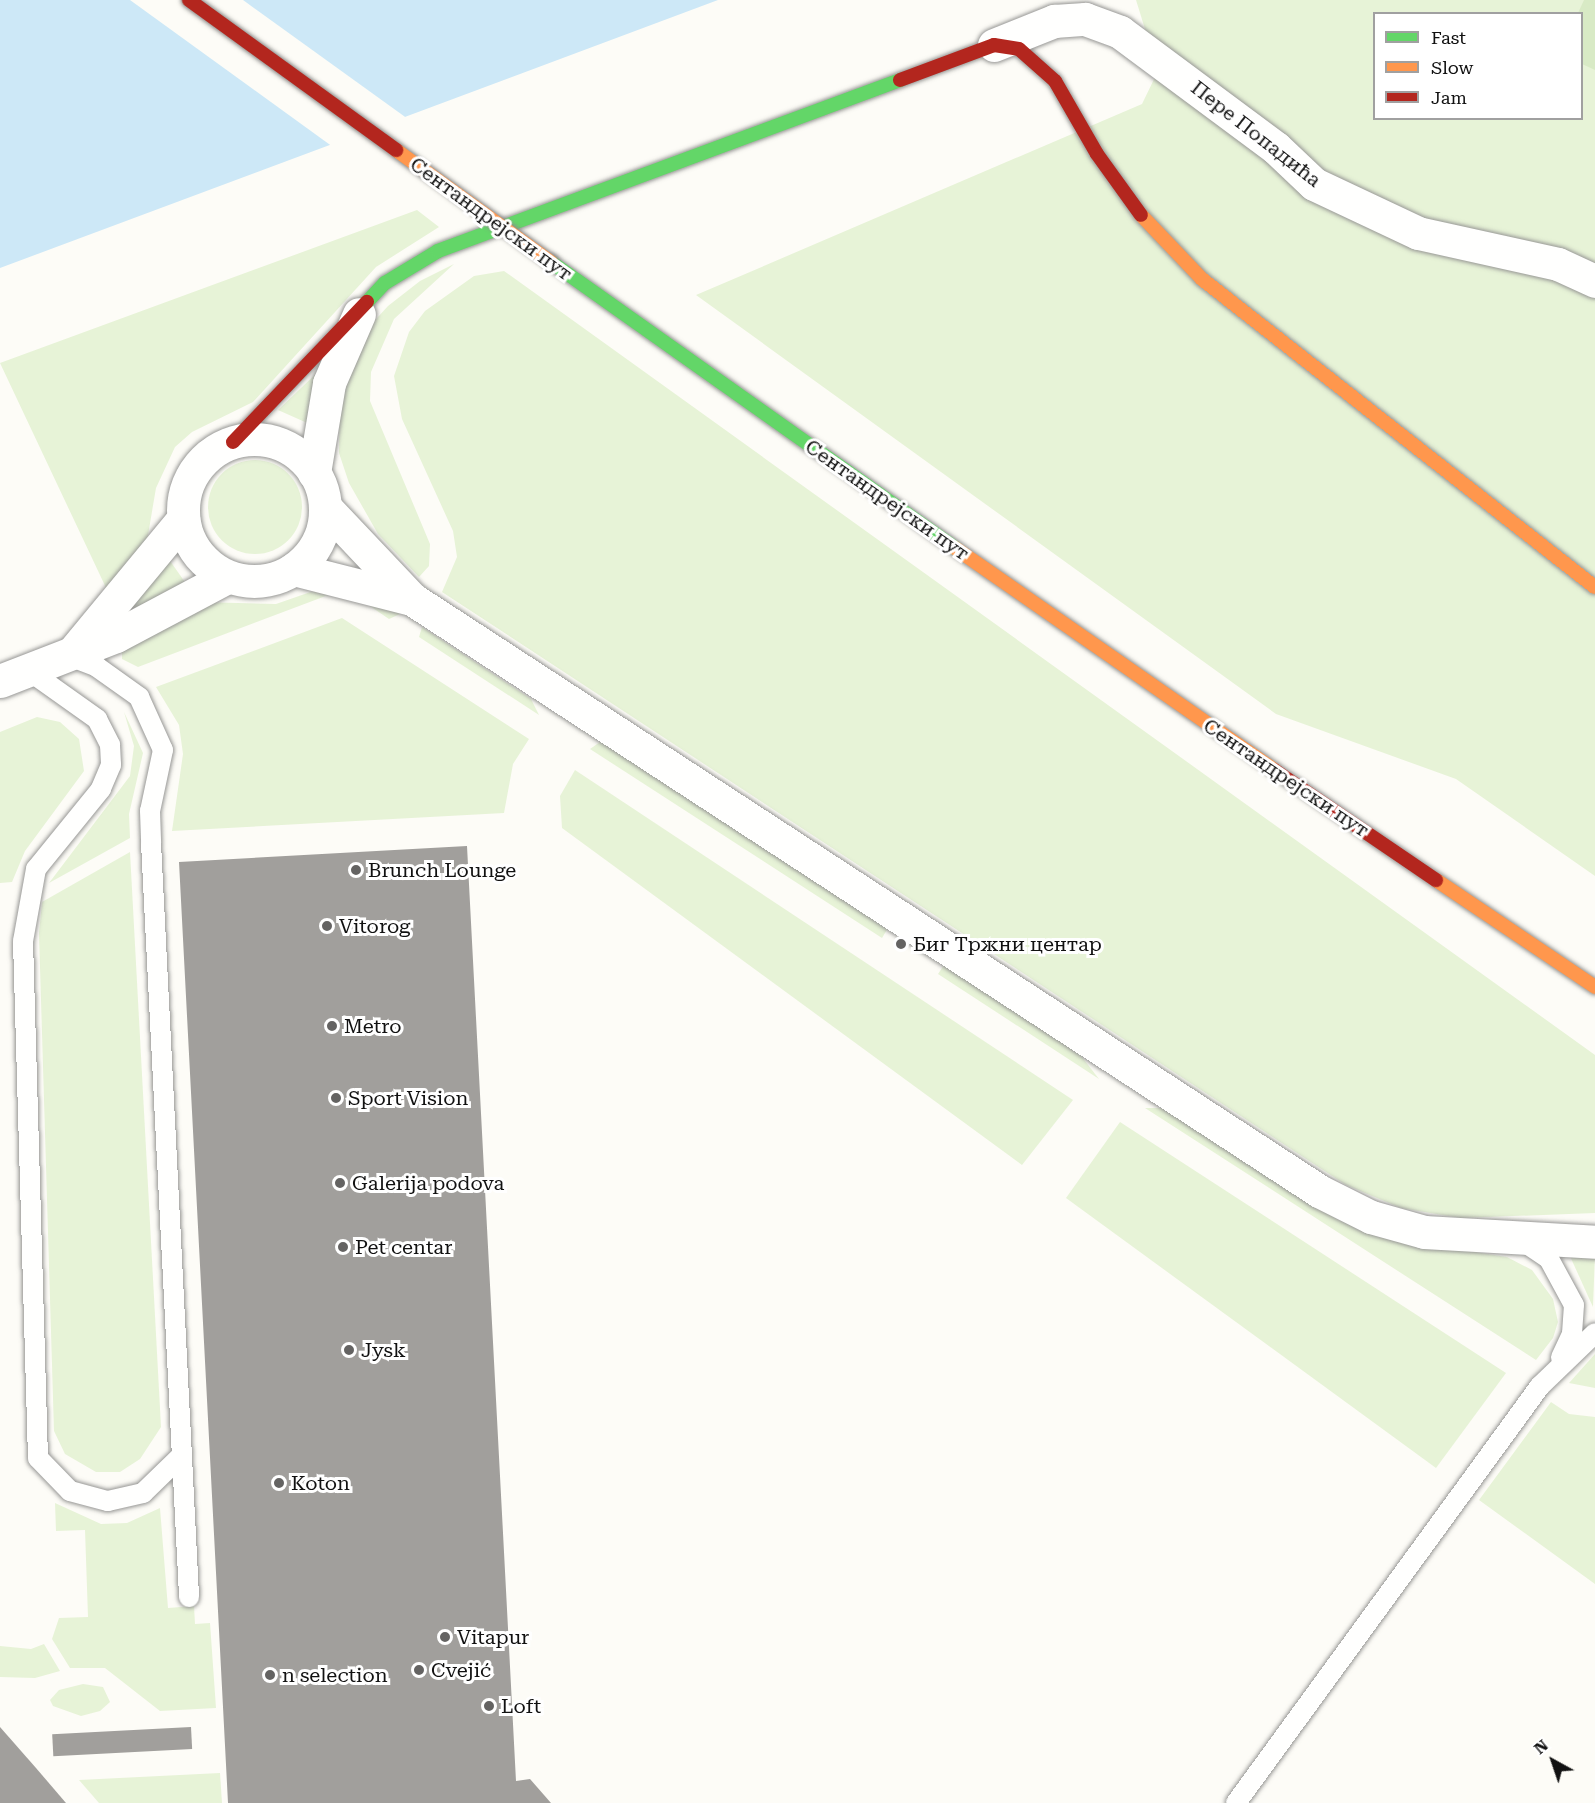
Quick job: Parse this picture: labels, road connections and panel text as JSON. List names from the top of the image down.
{
  "streets": {
    "main road": ["Сентандрејски пут"],
    "street": ["Пере Попадића"]
  },
  "places": [
    "Brunch Lounge",
    "Vitorog",
    "Биг Тржни центар",
    "Metro",
    "Sport Vision",
    "Galerija podova",
    "Pet centar",
    "Jysk",
    "Koton",
    "Vitapur",
    "Cvejić",
    "n selection",
    "Loft"
  ],
  "legend": ["Fast", "Slow", "Jam"],
  "north": "top left"
}
